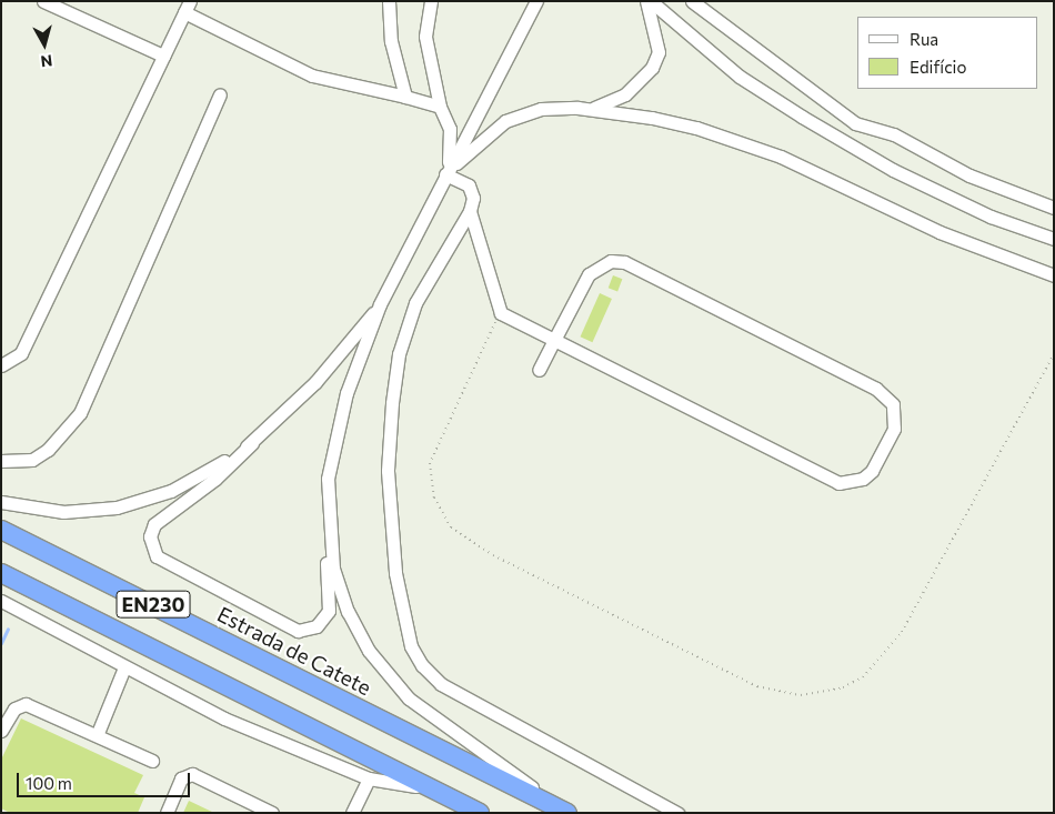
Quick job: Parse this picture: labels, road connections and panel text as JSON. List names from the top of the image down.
{
  "streets": {
    "highway": ["EN230", "Estrada de Catete"]
  },
  "legend": ["Rua", "Edifício"],
  "scale_bar": "100 m",
  "north": "bottom"
}
